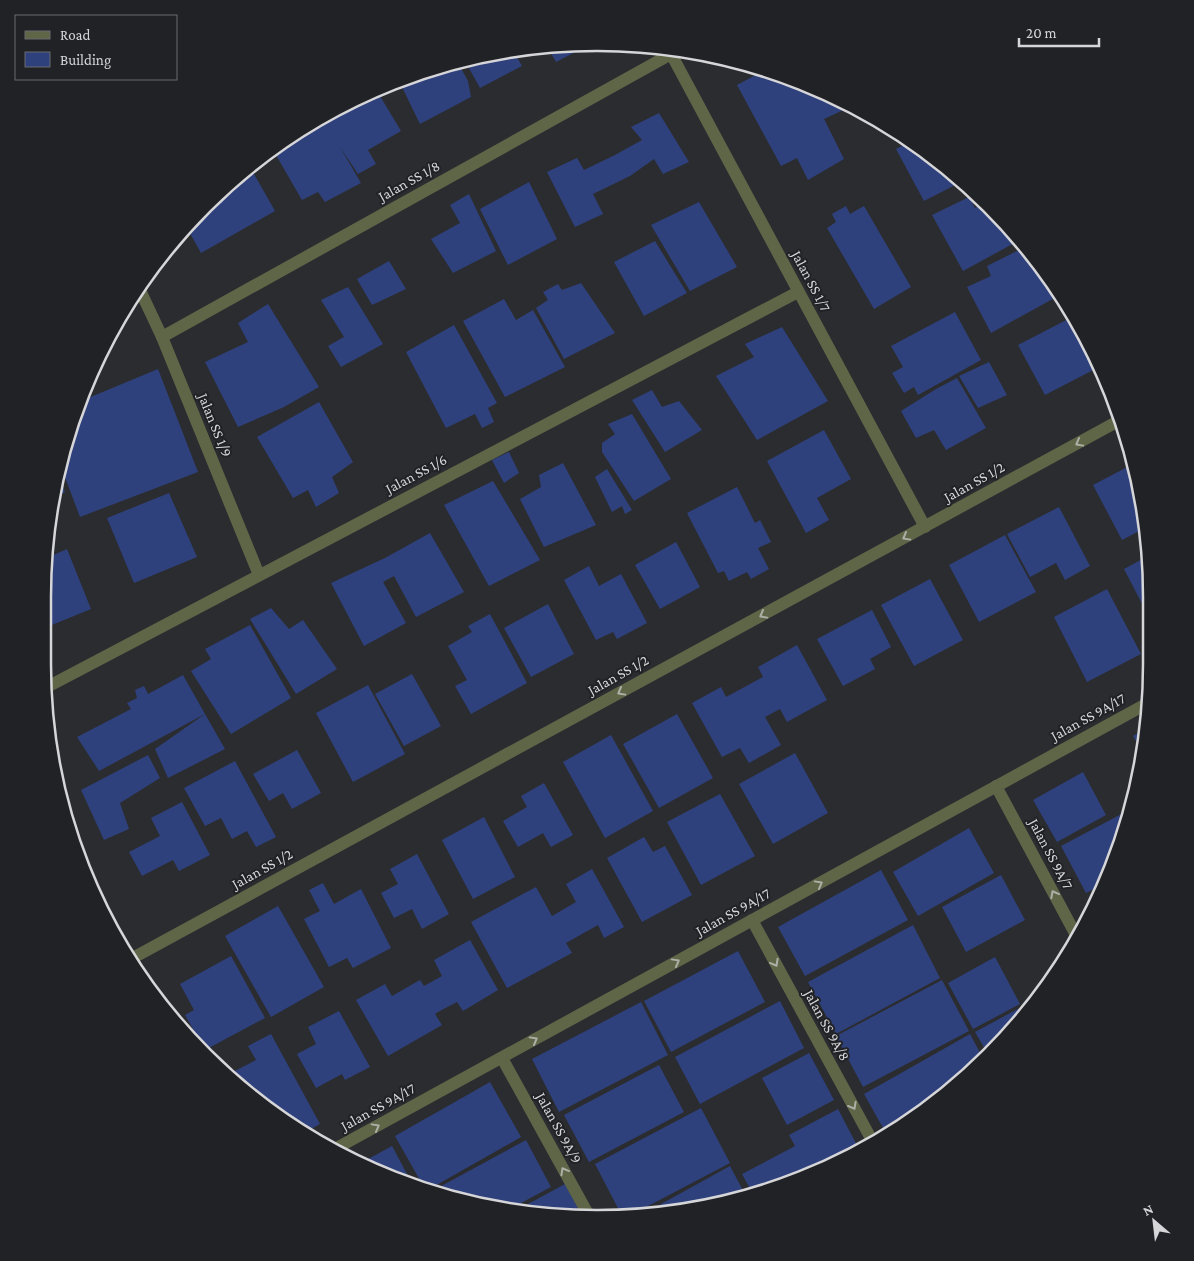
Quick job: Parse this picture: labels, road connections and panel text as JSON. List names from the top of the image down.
{
  "streets": {
    "street": [
      "Jalan SS 1/8",
      "Jalan SS 1/7",
      "Jalan SS 1/9",
      "Jalan SS 1/6",
      "Jalan SS 1/2",
      "Jalan SS 9A/17",
      "Jalan SS 9A/7",
      "Jalan SS 9A/8",
      "Jalan SS 9A/9"
    ]
  },
  "crossings": [
    ["Jalan SS 1/8", "Jalan SS 1/9"],
    ["Jalan SS 1/7", "Jalan SS 1/6"],
    ["Jalan SS 1/7", "Jalan SS 1/2"],
    ["Jalan SS 1/9", "Jalan SS 1/6"],
    ["Jalan SS 9A/17", "Jalan SS 9A/7"],
    ["Jalan SS 9A/17", "Jalan SS 9A/8"],
    ["Jalan SS 9A/17", "Jalan SS 9A/9"]
  ],
  "one_way": [
    "Jalan SS 1/2",
    "Jalan SS 9A/17",
    "Jalan SS 9A/7",
    "Jalan SS 9A/8",
    "Jalan SS 9A/9"
  ],
  "legend": ["Road", "Building"],
  "scale_bar": "20 m",
  "north": "top left"
}
